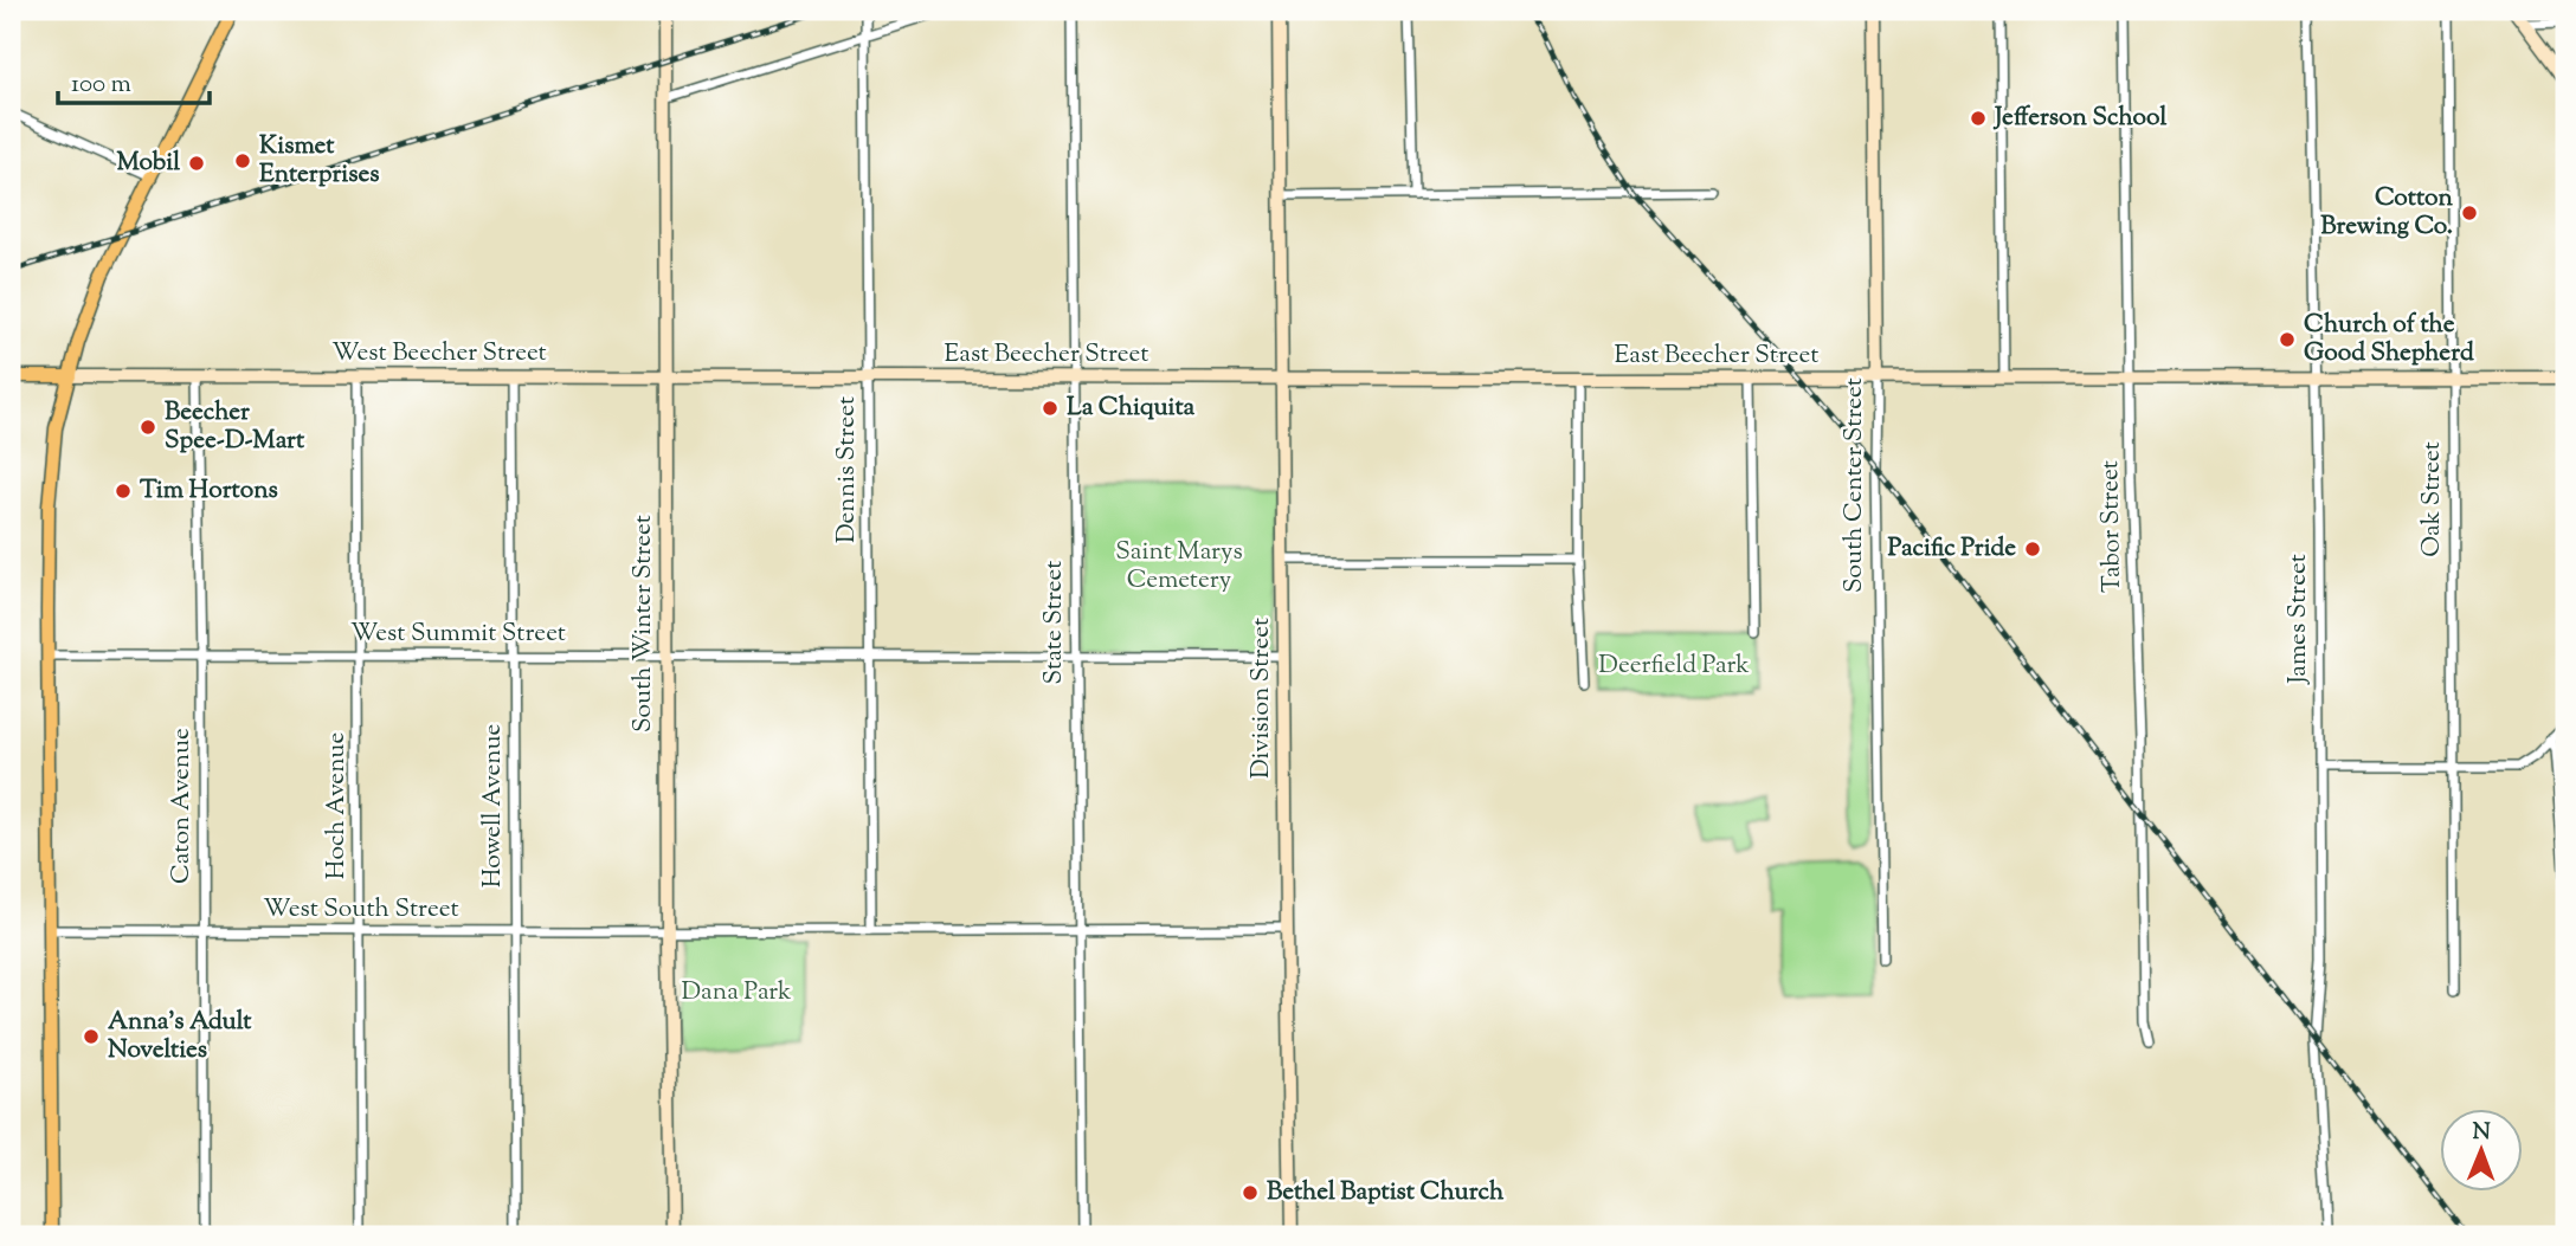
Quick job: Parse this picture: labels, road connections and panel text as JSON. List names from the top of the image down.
{
  "streets": {
    "main road": ["West Beecher Street"],
    "street": [
      "East Beecher Street",
      "Dennis Street",
      "South Center Street",
      "Oak Street",
      "Tabor Street",
      "James Street",
      "State Street",
      "South Winter Street",
      "West Summit Street",
      "Division Street",
      "Caton Avenue",
      "Hoch Avenue",
      "Howell Avenue",
      "West South Street"
    ]
  },
  "crossings": [
    ["West Beecher Street", "East Beecher Street"],
    ["West Beecher Street", "Dennis Street"],
    ["West Beecher Street", "South Winter Street"],
    ["West Beecher Street", "Caton Avenue"],
    ["West Beecher Street", "Hoch Avenue"],
    ["West Beecher Street", "Howell Avenue"],
    ["East Beecher Street", "Dennis Street"],
    ["East Beecher Street", "South Center Street"],
    ["East Beecher Street", "Oak Street"],
    ["East Beecher Street", "Tabor Street"],
    ["East Beecher Street", "James Street"],
    ["East Beecher Street", "State Street"],
    ["East Beecher Street", "Division Street"],
    ["Dennis Street", "West Summit Street"],
    ["Dennis Street", "West South Street"],
    ["State Street", "West Summit Street"],
    ["State Street", "West South Street"],
    ["South Winter Street", "West Summit Street"],
    ["South Winter Street", "West South Street"],
    ["West Summit Street", "Division Street"],
    ["West Summit Street", "Caton Avenue"],
    ["West Summit Street", "Hoch Avenue"],
    ["West Summit Street", "Howell Avenue"],
    ["Division Street", "West South Street"],
    ["Caton Avenue", "West South Street"],
    ["Hoch Avenue", "West South Street"],
    ["Howell Avenue", "West South Street"]
  ],
  "parks": ["Saint Marys Cemetery", "Deerfield Park", "Dana Park"],
  "places": [
    "Jefferson School",
    "Kismet Enterprises",
    "Mobil",
    "Cotton Brewing Co.",
    "Church of the Good Shepherd",
    "La Chiquita",
    "Beecher Spee-D-Mart",
    "Tim Hortons",
    "Pacific Pride",
    "Anna's Adult Novelties",
    "Bethel Baptist Church"
  ],
  "scale_bar": "100 m",
  "north": "top"
}
